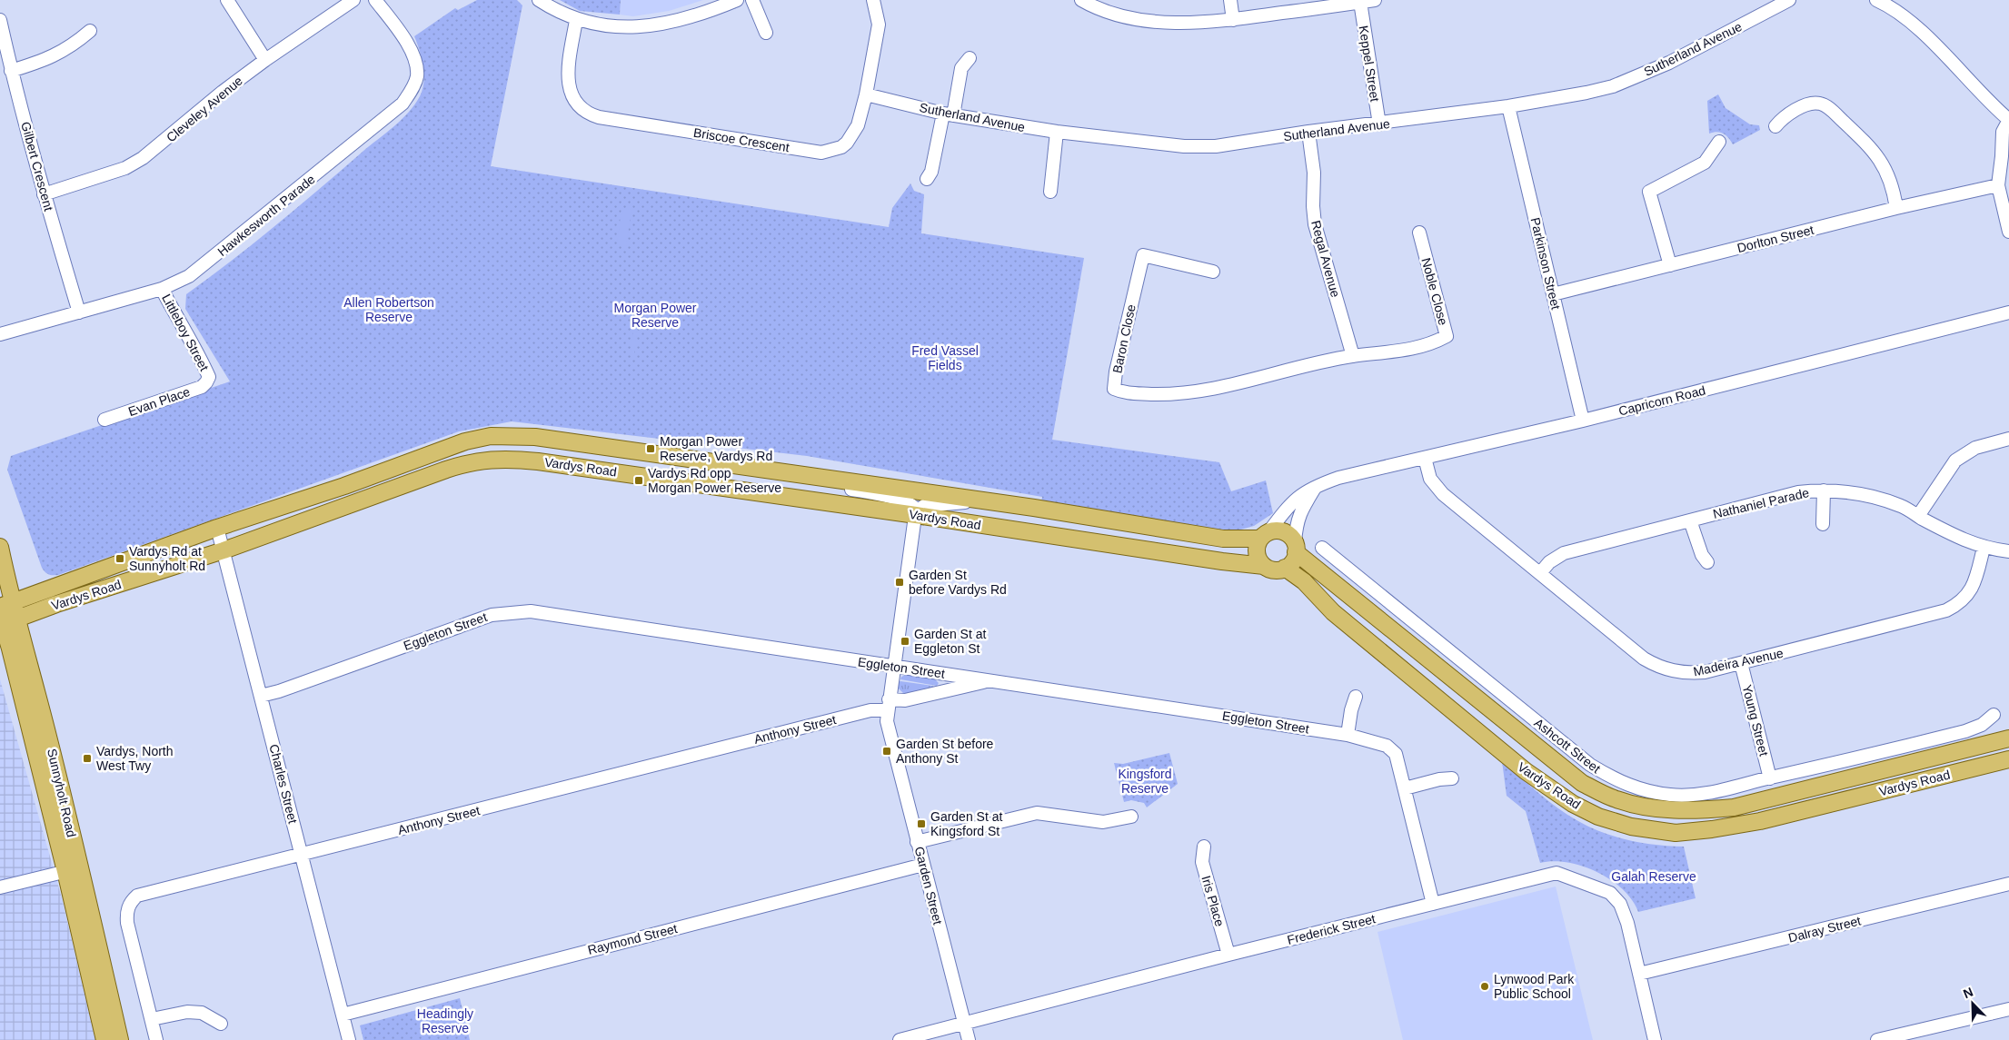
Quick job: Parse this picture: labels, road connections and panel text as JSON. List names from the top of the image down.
{
  "streets": {
    "main road": ["Vardys Road", "Sunnyholt Road"],
    "street": [
      "Sutherland Avenue",
      "Keppel Street",
      "Cleveley Avenue",
      "Briscoe Crescent",
      "Gilbert Crescent",
      "Hawkesworth Parade",
      "Dorlton Street",
      "Regal Avenue",
      "Parkinson Street",
      "Noble Close",
      "Littleboy Street",
      "Baron Close",
      "Capricorn Road",
      "Evan Place",
      "Nathaniel Parade",
      "Eggleton Street",
      "Madeira Avenue",
      "Young Street",
      "Anthony Street",
      "Ashcott Street",
      "Charles Street",
      "Garden Street",
      "Iris Place",
      "Frederick Street",
      "Dalray Street",
      "Raymond Street"
    ]
  },
  "crossings": [
    ["Sutherland Avenue", "Keppel Street"],
    ["Sutherland Avenue", "Briscoe Crescent"],
    ["Sutherland Avenue", "Regal Avenue"],
    ["Sutherland Avenue", "Parkinson Street"],
    ["Cleveley Avenue", "Gilbert Crescent"],
    ["Gilbert Crescent", "Hawkesworth Parade"],
    ["Hawkesworth Parade", "Littleboy Street"],
    ["Dorlton Street", "Parkinson Street"],
    ["Regal Avenue", "Noble Close"],
    ["Regal Avenue", "Baron Close"],
    ["Parkinson Street", "Capricorn Road"],
    ["Noble Close", "Baron Close"],
    ["Littleboy Street", "Evan Place"],
    ["Capricorn Road", "Vardys Road"],
    ["Capricorn Road", "Madeira Avenue"],
    ["Vardys Road", "Charles Street"],
    ["Vardys Road", "Sunnyholt Road"],
    ["Vardys Road", "Garden Street"],
    ["Nathaniel Parade", "Madeira Avenue"],
    ["Eggleton Street", "Anthony Street"],
    ["Eggleton Street", "Charles Street"],
    ["Eggleton Street", "Garden Street"],
    ["Eggleton Street", "Frederick Street"],
    ["Madeira Avenue", "Young Street"],
    ["Young Street", "Ashcott Street"],
    ["Anthony Street", "Charles Street"],
    ["Anthony Street", "Garden Street"],
    ["Charles Street", "Raymond Street"],
    ["Garden Street", "Frederick Street"],
    ["Garden Street", "Raymond Street"],
    ["Iris Place", "Frederick Street"],
    ["Frederick Street", "Dalray Street"]
  ],
  "parks": [
    "Allen Robertson Reserve",
    "Morgan Power Reserve",
    "Fred Vassel Fields",
    "Kingsford Reserve",
    "Galah Reserve",
    "Headingly Reserve"
  ],
  "places": {
    "transit": [
      "Morgan Power Reserve, Vardys Rd",
      "Vardys Rd opp Morgan Power Reserve",
      "Vardys Rd at Sunnyholt Rd",
      "Garden St before Vardys Rd",
      "Garden St at Eggleton St",
      "Garden St before Anthony St",
      "Vardys, North West Twy",
      "Garden St at Kingsford St"
    ],
    "other": ["Lynwood Park Public School"]
  },
  "north": "top left"
}
